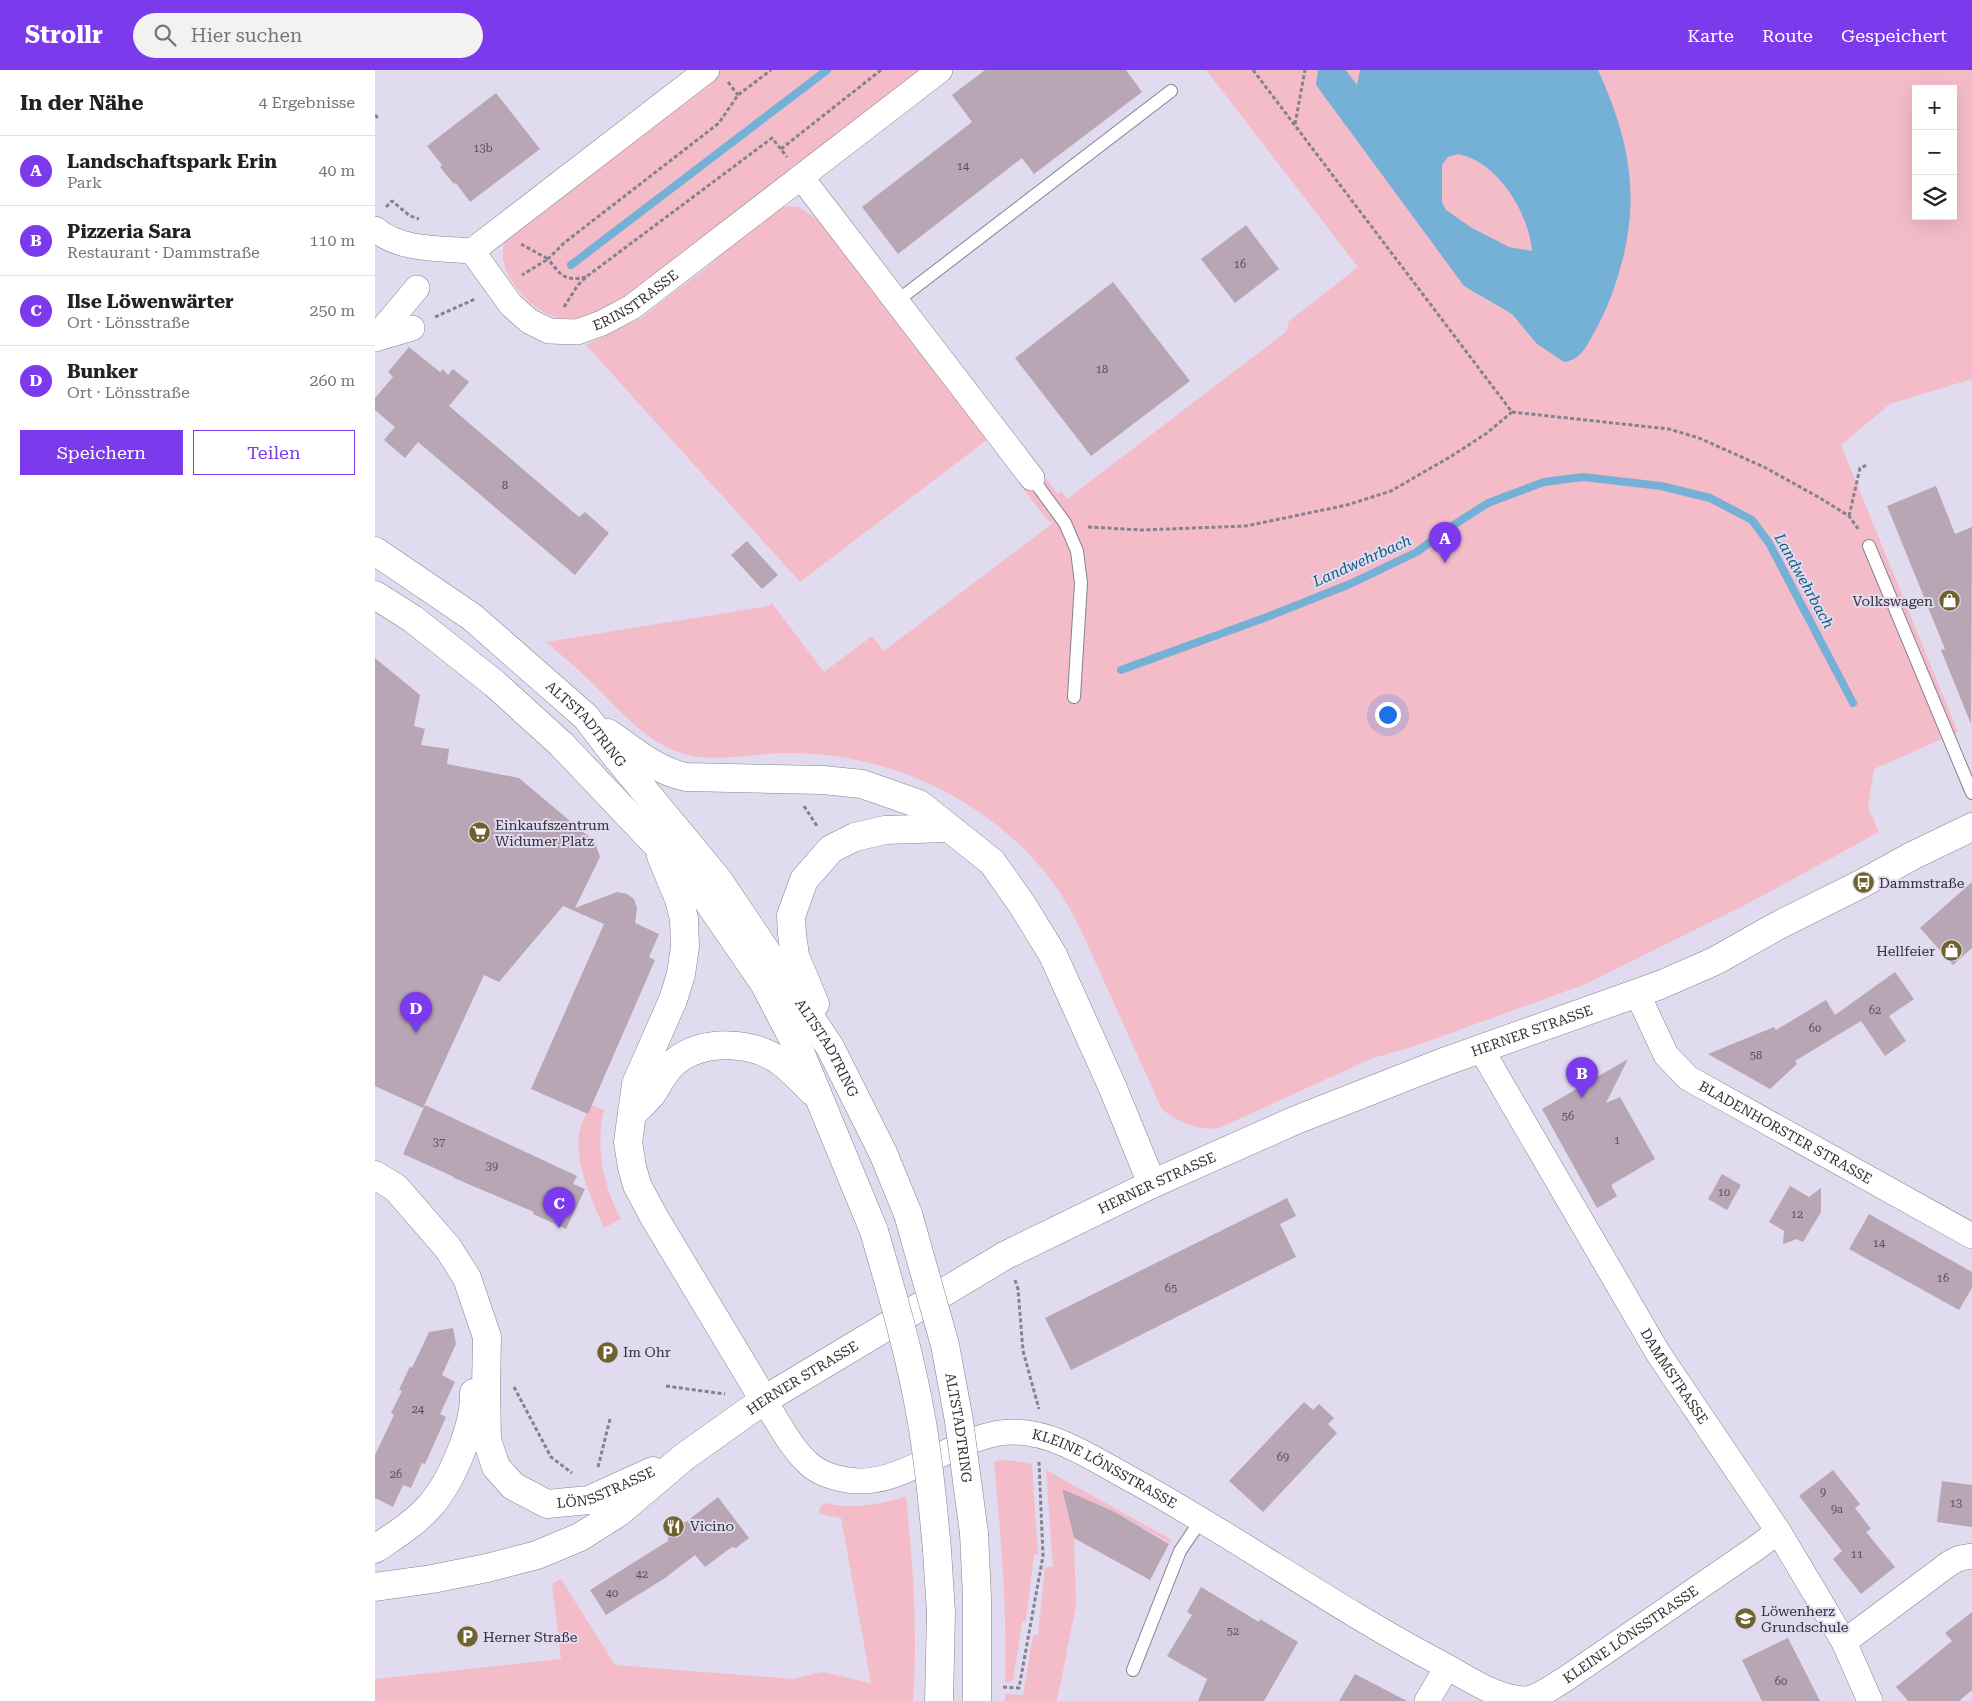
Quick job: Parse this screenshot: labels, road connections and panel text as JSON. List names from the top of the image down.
{
  "streets": {
    "main road": ["ALTSTADTRING", "HERNER STRASSE", "LÖNSSTRASSE"],
    "street": [
      "ERINSTRASSE",
      "BLADENHORSTER STRASSE",
      "DAMMSTRASSE",
      "KLEINE LÖNSSTRASSE"
    ]
  },
  "crossings": [
    ["HERNER STRASSE", "BLADENHORSTER STRASSE"],
    ["HERNER STRASSE", "DAMMSTRASSE"],
    ["HERNER STRASSE", "KLEINE LÖNSSTRASSE"],
    ["HERNER STRASSE", "LÖNSSTRASSE"],
    ["DAMMSTRASSE", "KLEINE LÖNSSTRASSE"]
  ],
  "water": ["Landwehrbach"],
  "places": {
    "shop": ["Volkswagen", "Hellfeier"],
    "supermarket": ["Einkaufszentrum Widumer Platz"],
    "bus stop": ["Dammstraße"],
    "parking": ["Im Ohr", "Herner Straße"],
    "restaurant": ["Vicino"],
    "school or university": ["Löwenherz Grundschule"]
  },
  "house_numbers": [
    "13b",
    "14",
    "16",
    "18",
    "8",
    "62",
    "60",
    "58",
    "56",
    "1",
    "37",
    "39",
    "10",
    "12",
    "14",
    "16",
    "65",
    "24",
    "69",
    "26",
    "9",
    "13",
    "9a",
    "11",
    "42",
    "40",
    "52",
    "60"
  ],
  "page": {
    "header": "Strollr",
    "search": "Hier suchen",
    "nav": ["Karte", "Route", "Gespeichert"],
    "heading": ["In der Nähe", "4 Ergebnisse"],
    "map_buttons": ["+", "−"],
    "list": [
      {
        "mark": "A",
        "name": "Landschaftspark Erin",
        "note": "Park",
        "value": "40 m"
      },
      {
        "mark": "B",
        "name": "Pizzeria Sara",
        "note": "Restaurant · Dammstraße",
        "value": "110 m"
      },
      {
        "mark": "C",
        "name": "Ilse Löwenwärter",
        "note": "Ort · Lönsstraße",
        "value": "250 m"
      },
      {
        "mark": "D",
        "name": "Bunker",
        "note": "Ort · Lönsstraße",
        "value": "260 m"
      }
    ],
    "buttons": ["Speichern", "Teilen"],
    "pins": [
      "A",
      "D",
      "B",
      "C"
    ]
  }
}
